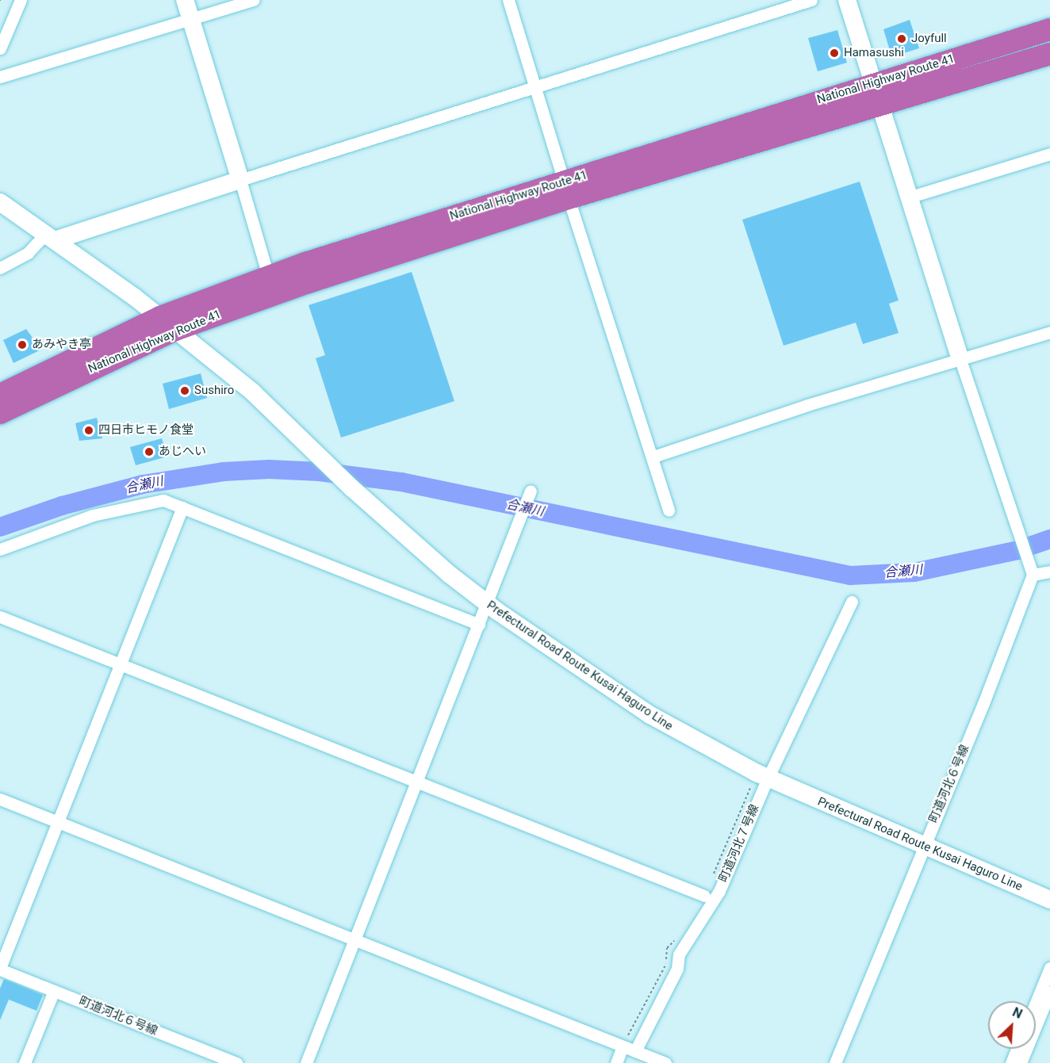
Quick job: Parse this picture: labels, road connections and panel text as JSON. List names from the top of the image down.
{
  "streets": {
    "highway": ["National Highway Route 41"],
    "main road": ["Prefectural Road Route Kusai Haguro Line"],
    "street": ["町道河北６号線", "町道河北７号線"]
  },
  "crossings": [
    ["National Highway Route 41", "Prefectural Road Route Kusai Haguro Line"],
    ["Prefectural Road Route Kusai Haguro Line", "町道河北６号線"],
    ["Prefectural Road Route Kusai Haguro Line", "町道河北７号線"]
  ],
  "water": ["合瀬川"],
  "places": [
    "Joyfull",
    "Hamasushi",
    "あみやき亭",
    "Sushiro",
    "四日市ヒモノ食堂",
    "あじへい"
  ],
  "north": "top right"
}
